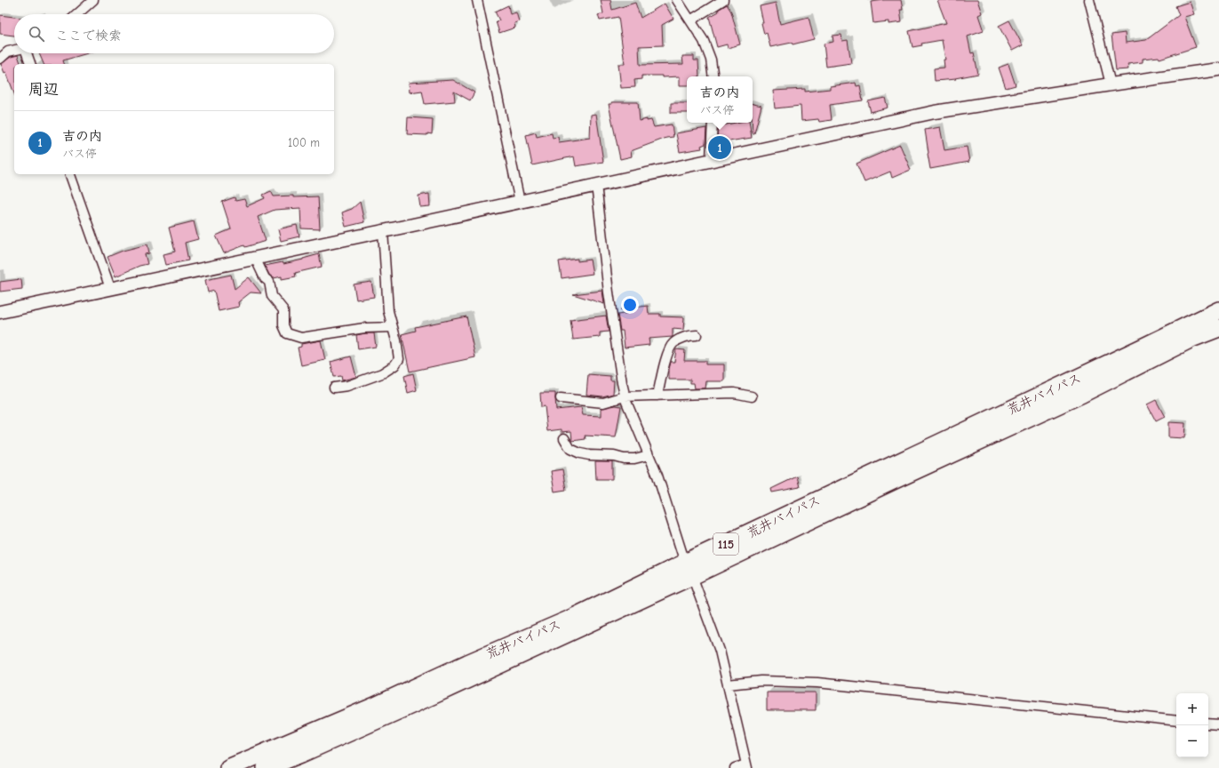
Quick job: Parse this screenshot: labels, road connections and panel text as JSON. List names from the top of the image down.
{
  "streets": {
    "highway": ["荒井バイパス", "115"]
  },
  "page": {
    "search": "ここで検索",
    "heading": "周辺",
    "popup": ["吉の内", "バス停"],
    "list": [
      {
        "mark": "1",
        "name": "吉の内",
        "note": "バス停",
        "value": "100 m"
      }
    ],
    "pins": "1",
    "map_buttons": ["+", "−"]
  }
}
